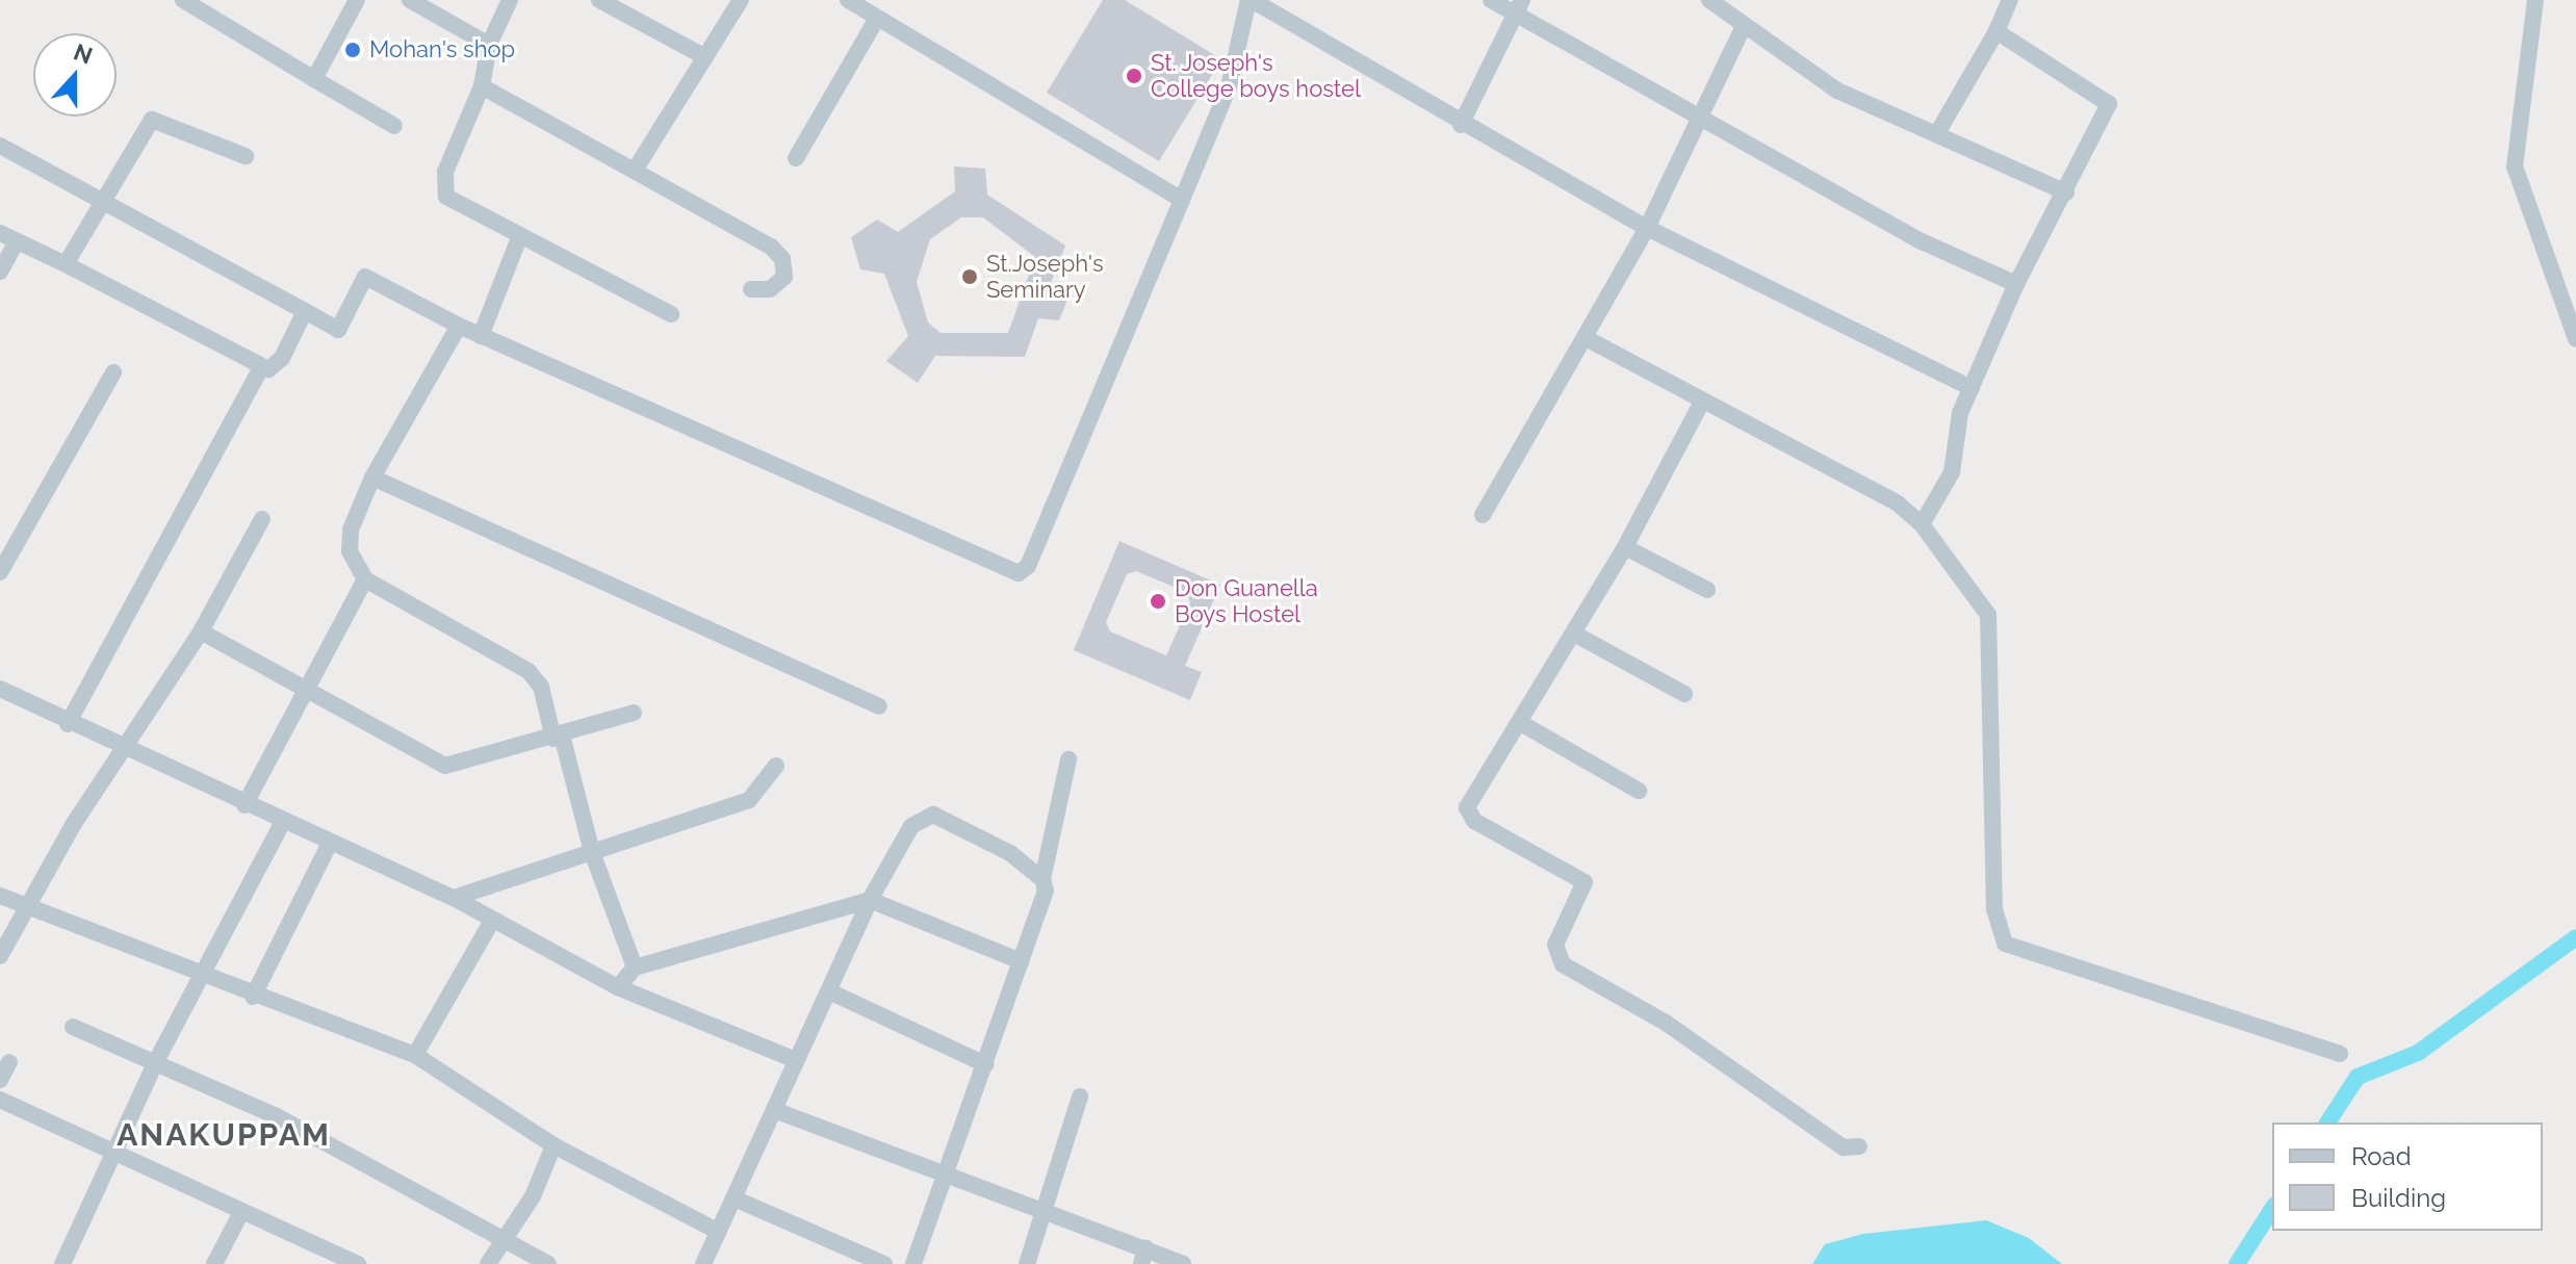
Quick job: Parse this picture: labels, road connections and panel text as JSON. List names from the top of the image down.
{
  "districts": ["ANAKUPPAM"],
  "places": [
    "Mohan's shop",
    "St. Joseph's College boys hostel",
    "St.Joseph's Seminary",
    "Don Guanella Boys Hostel"
  ],
  "legend": ["Road", "Building"],
  "north": "top"
}
